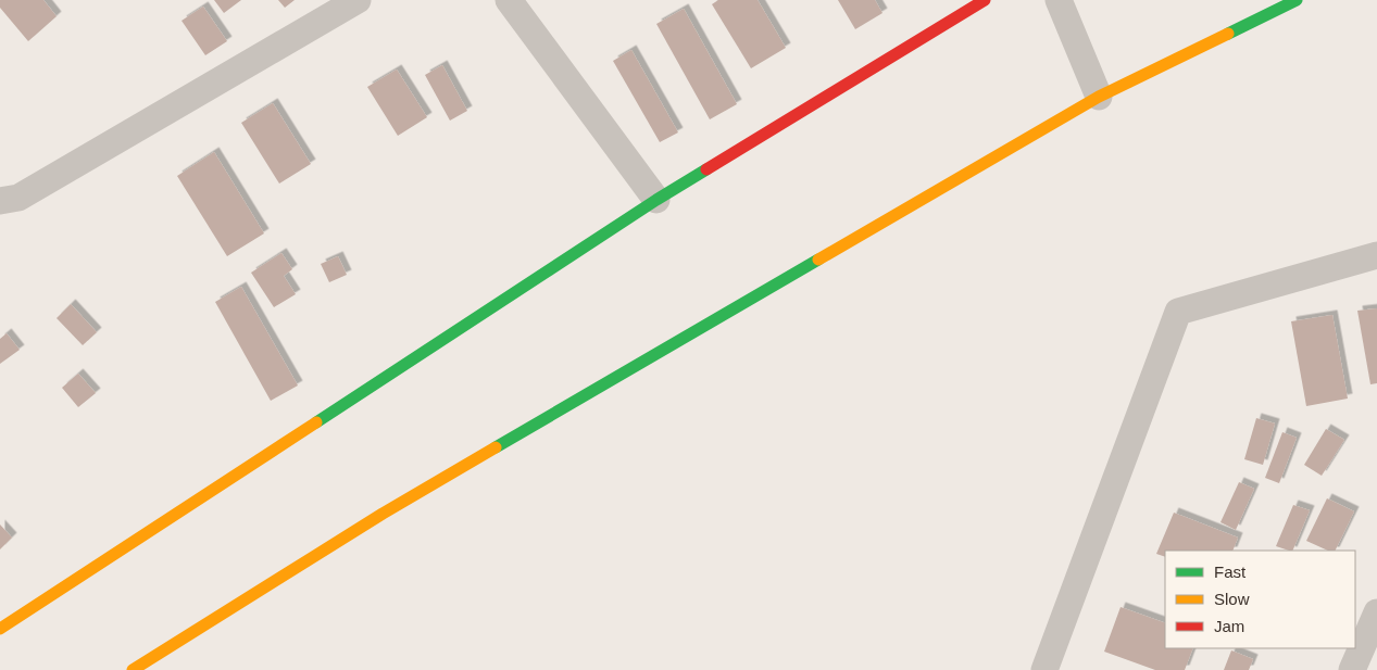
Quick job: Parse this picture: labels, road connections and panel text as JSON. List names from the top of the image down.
{
  "legend": ["Fast", "Slow", "Jam"]
}
